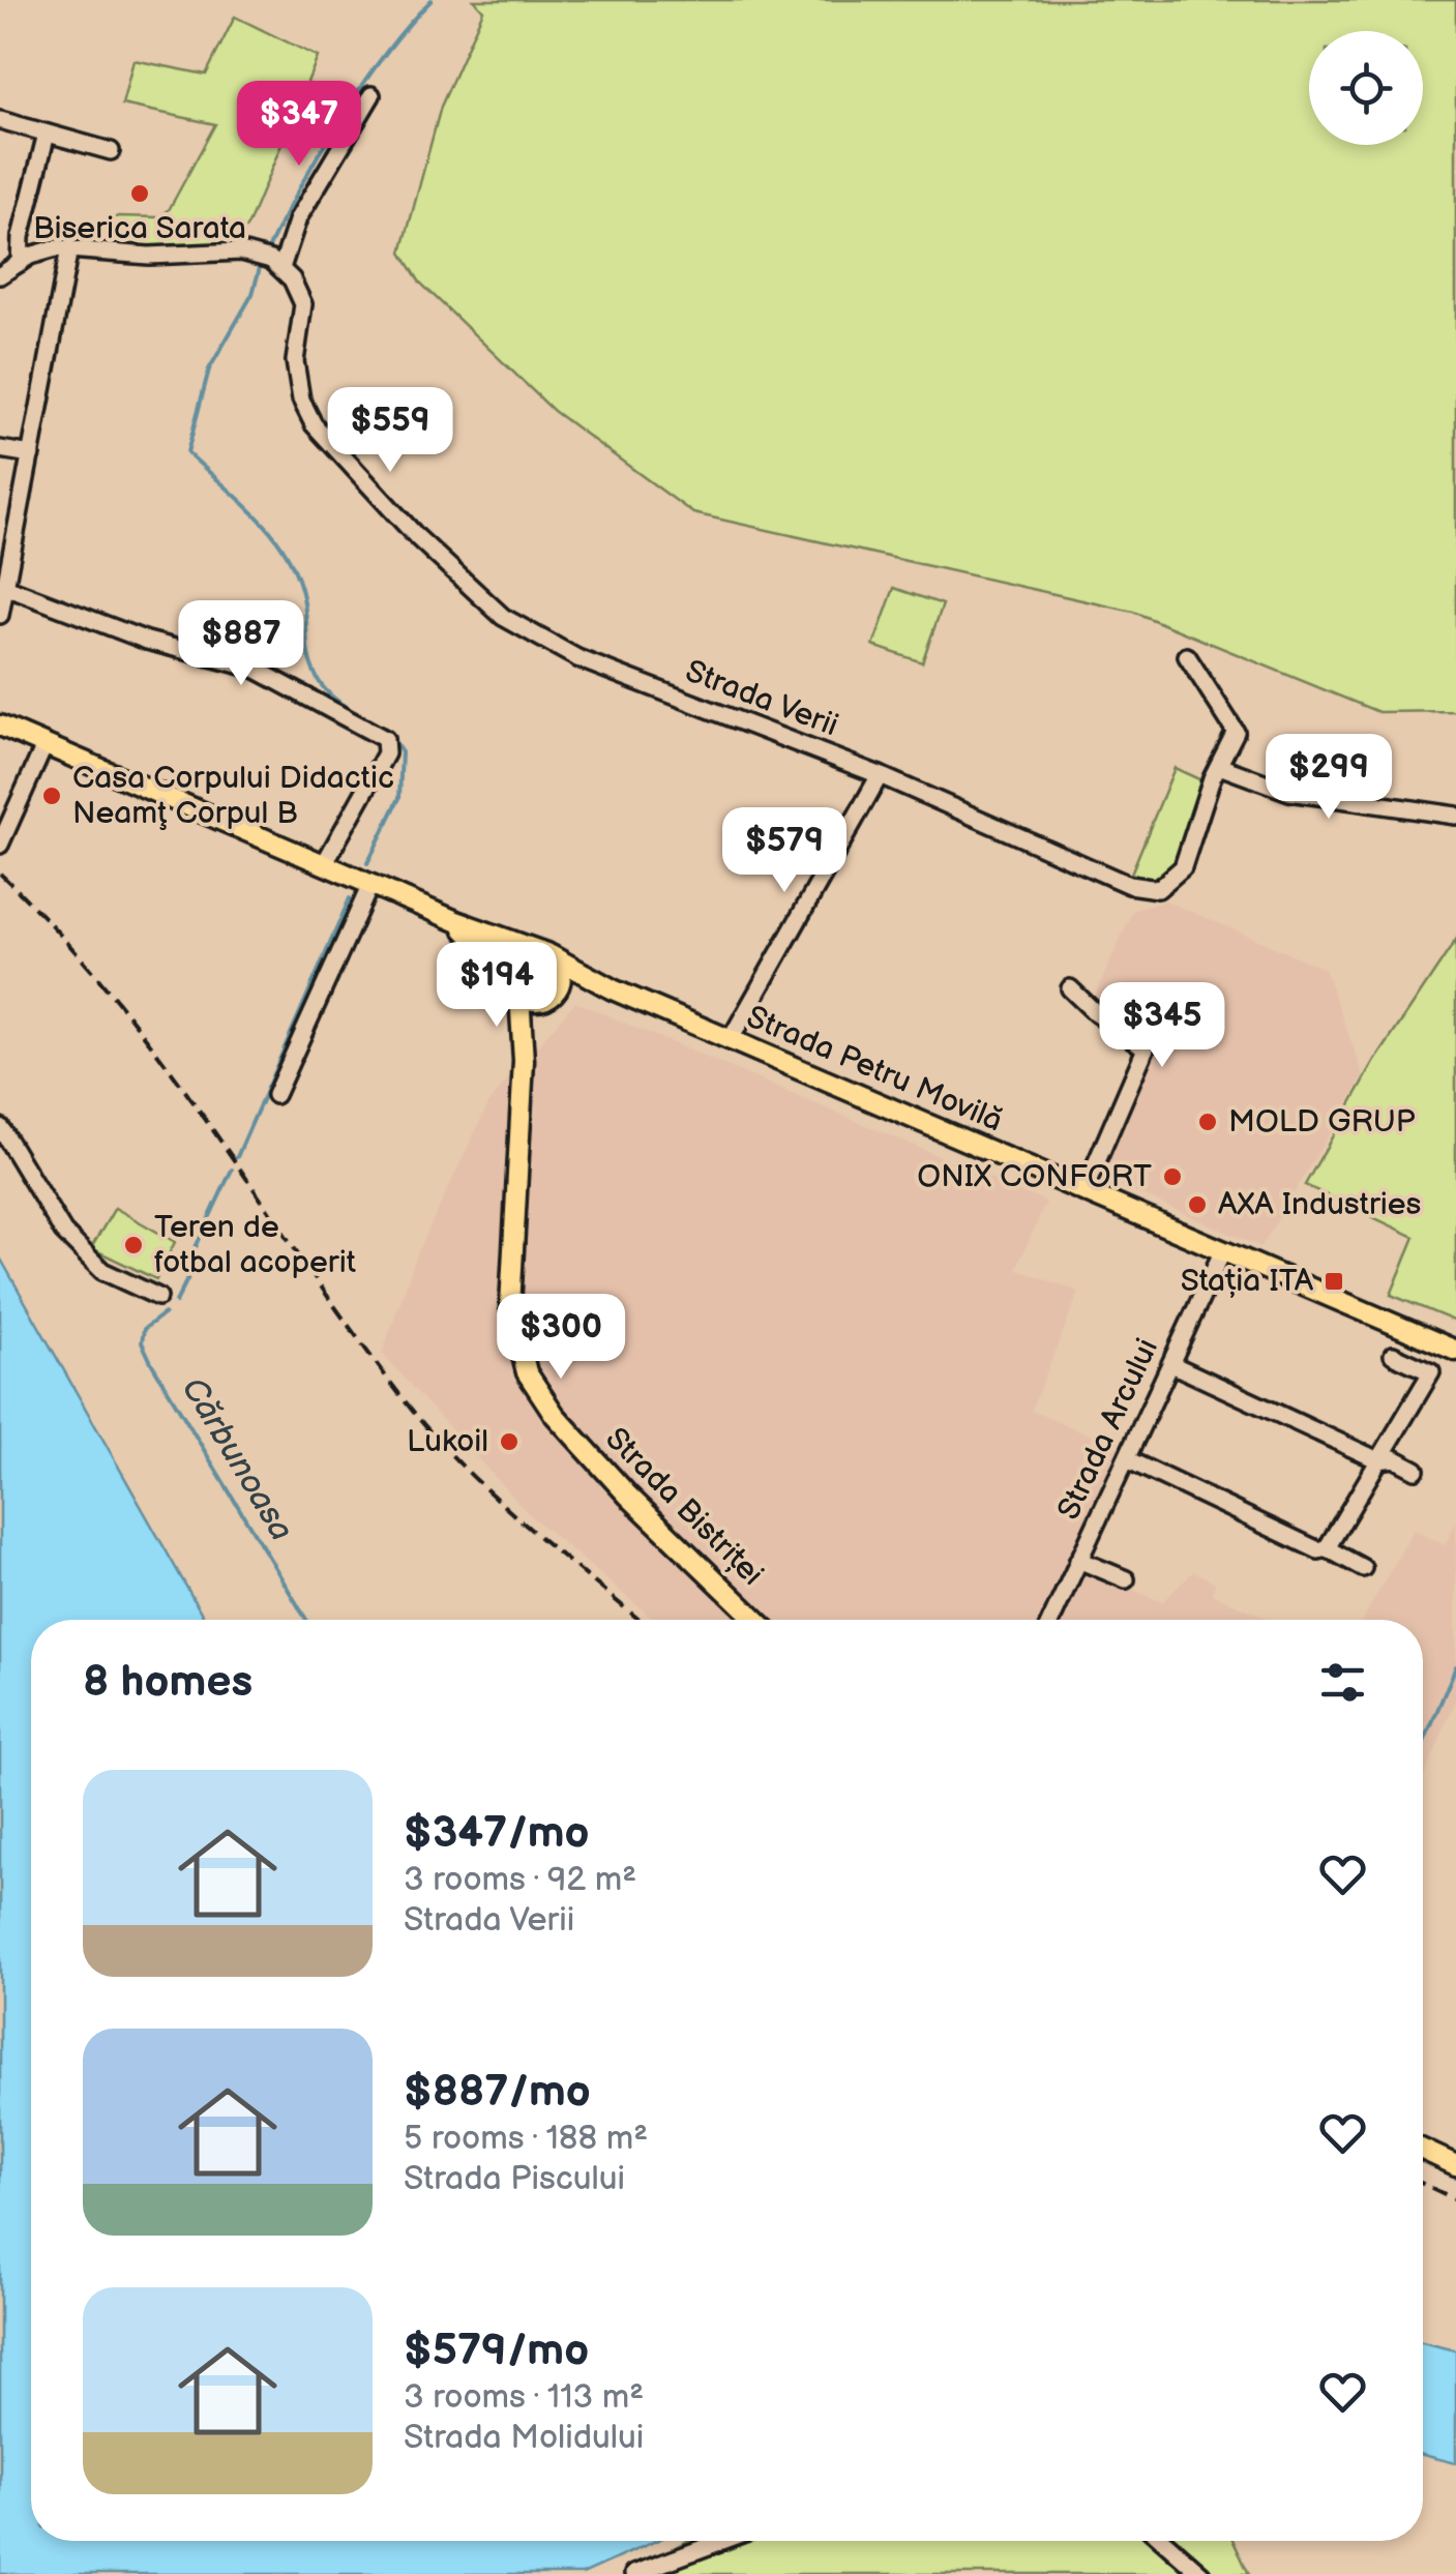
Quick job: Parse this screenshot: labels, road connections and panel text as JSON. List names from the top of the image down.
{
  "streets": {
    "main road": ["Strada Petru Movilă", "Strada Bistriței"],
    "street": ["Strada Verii", "Strada Arcului"]
  },
  "crossings": [
    ["Strada Petru Movilă", "Strada Arcului"],
    ["Strada Petru Movilă", "Strada Bistriței"]
  ],
  "water": ["Cărbunoasa"],
  "places": {
    "other": [
      "Biserica Sarata",
      "Casa Corpului Didactic Neamţ Corpul B",
      "MOLD GRUP",
      "ONIX CONFORT",
      "AXA Industries",
      "Teren de fotbal acoperit",
      "Lukoil"
    ],
    "transit": ["Stația ITA"]
  },
  "page": {
    "price": [
      "$347",
      "$559",
      "$887",
      "$299",
      "$579",
      "$194",
      "$345",
      "$300"
    ],
    "heading": "8 homes",
    "list": [
      {
        "name": "$347/mo",
        "note": "3 rooms · 92 m² · Strada Verii"
      },
      {
        "name": "$887/mo",
        "note": "5 rooms · 188 m² · Strada Piscului"
      },
      {
        "name": "$579/mo",
        "note": "3 rooms · 113 m² · Strada Molidului"
      }
    ]
  }
}
